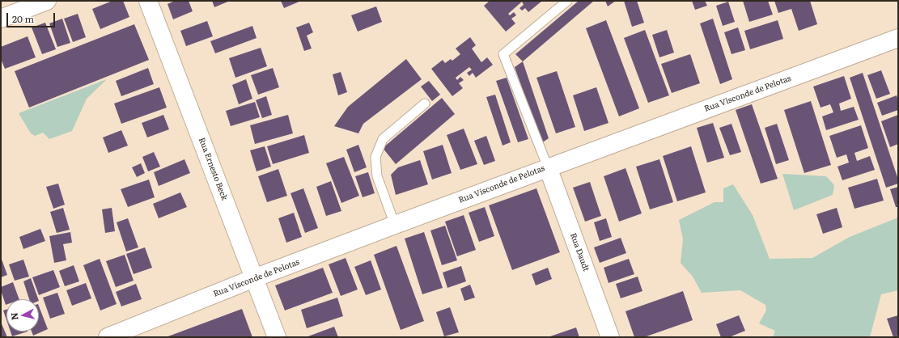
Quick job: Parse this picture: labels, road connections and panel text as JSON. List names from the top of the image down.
{
  "streets": {
    "street": ["Rua Visconde de Pelotas", "Rua Ernesto Beck", "Rua Daudt"]
  },
  "crossings": [
    ["Rua Visconde de Pelotas", "Rua Ernesto Beck"],
    ["Rua Visconde de Pelotas", "Rua Daudt"]
  ],
  "scale_bar": "20 m",
  "north": "left"
}
